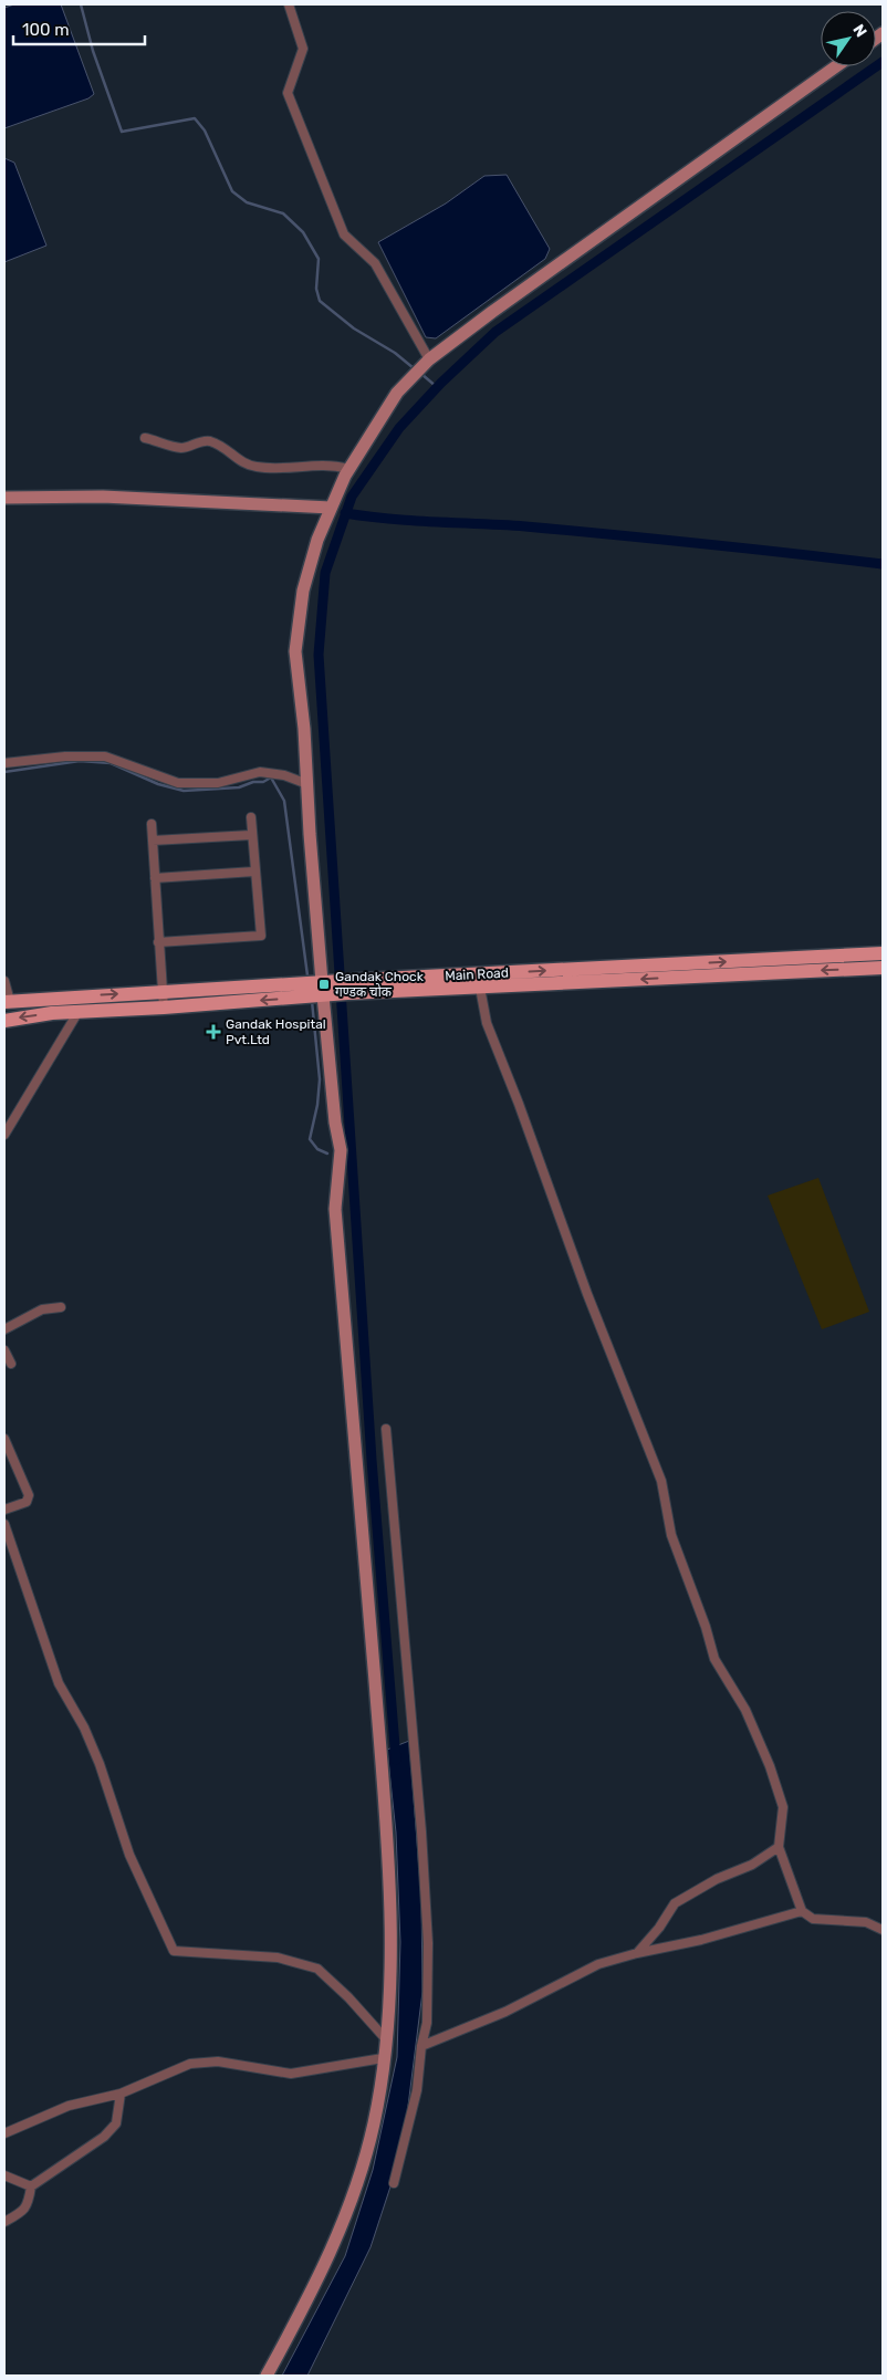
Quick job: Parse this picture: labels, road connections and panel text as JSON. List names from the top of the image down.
{
  "streets": {
    "main road": ["Main Road"]
  },
  "places": {
    "transit": ["Gandak Chock गण्डक चोक"],
    "health": ["Gandak Hospital Pvt.Ltd"]
  },
  "scale_bar": "100 m",
  "north": "top right"
}
